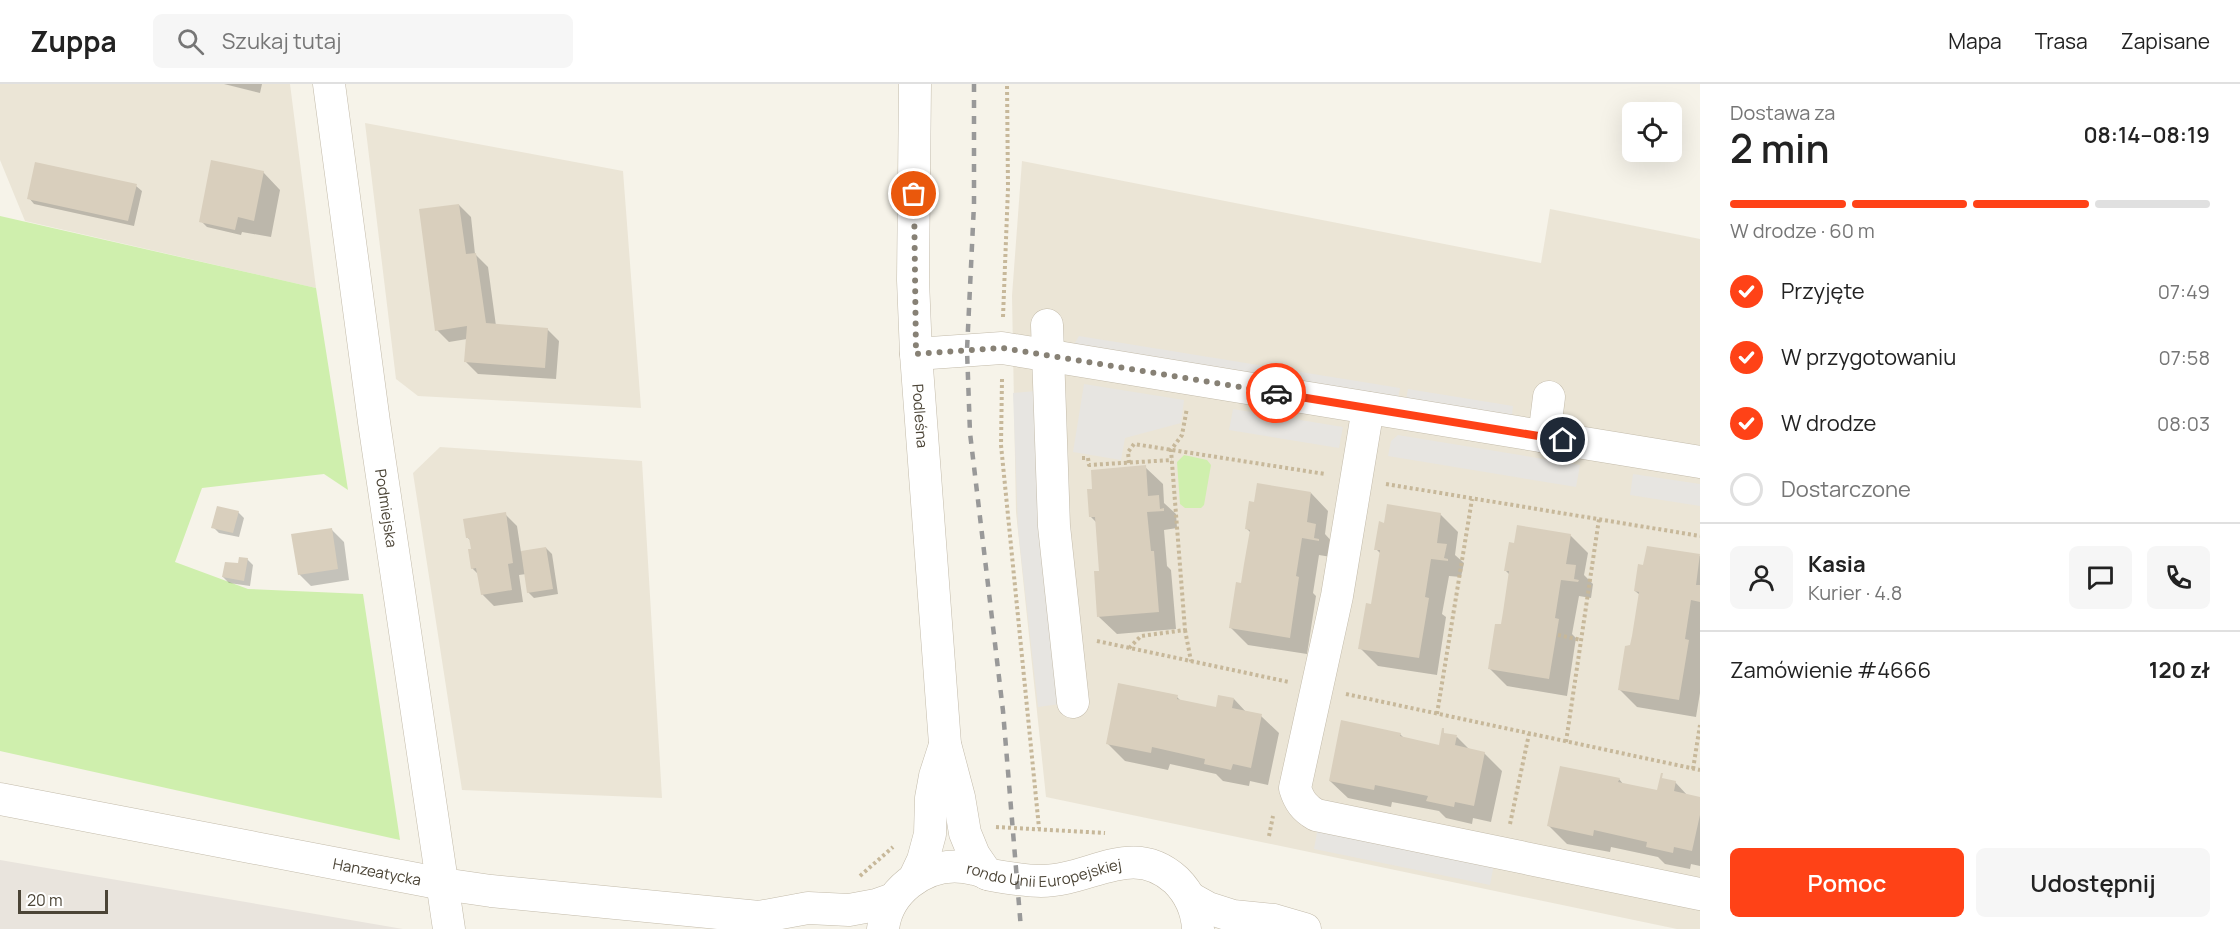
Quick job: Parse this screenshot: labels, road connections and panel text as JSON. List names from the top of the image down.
{
  "streets": {
    "street": [
      "Podleśna",
      "Podmiejska",
      "rondo Unii Europejskiej",
      "Hanzeatycka"
    ]
  },
  "crossings": [
    ["Podleśna", "rondo Unii Europejskiej"],
    ["Podleśna", "Hanzeatycka"],
    ["Podmiejska", "Hanzeatycka"],
    ["rondo Unii Europejskiej", "Hanzeatycka"]
  ],
  "scale_bar": "20 m",
  "page": {
    "header": "Zuppa",
    "search": "Szukaj tutaj",
    "nav": ["Mapa", "Trasa", "Zapisane"],
    "heading": ["2 min", "Dostawa za", "08:14–08:19"],
    "panel": [
      "Kasia",
      "Kurier · 4.8",
      "Zamówienie #4666",
      "120 zł"
    ],
    "bar": "W drodze · 60 m",
    "list": [
      ["Przyjęte", "07:49"],
      ["W przygotowaniu", "07:58"],
      ["W drodze", "08:03"],
      "Dostarczone"
    ],
    "buttons": ["Pomoc", "Udostępnij"],
    "scale": "20 m"
  }
}
